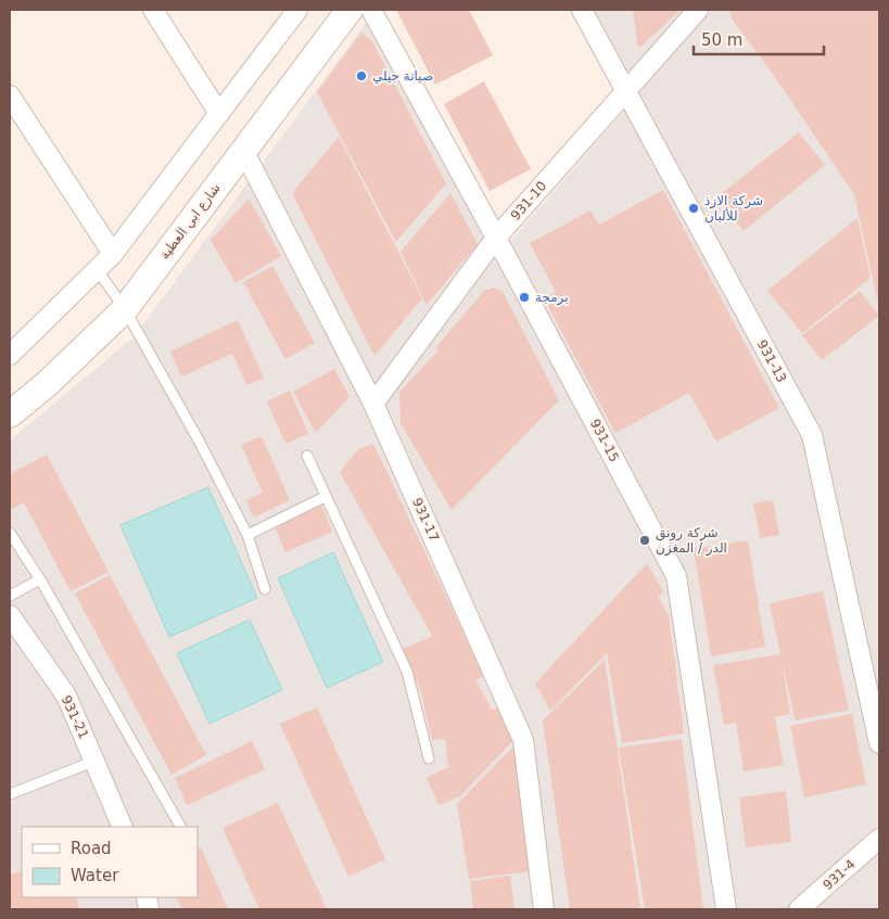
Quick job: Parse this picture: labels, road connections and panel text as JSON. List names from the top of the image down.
{
  "streets": {
    "street": [
      "931-10",
      "شارع ابي العطية",
      "931-13",
      "931-15",
      "931-17",
      "931-21",
      "931-4"
    ]
  },
  "crossings": [
    ["931-10", "931-13"],
    ["931-10", "931-15"],
    ["931-10", "931-17"],
    ["شارع ابي العطية", "931-17"]
  ],
  "places": [
    "صيانة جيلي",
    "شركة الازذ للألبان",
    "برمجة",
    "شركة رونق الدر / المغزن"
  ],
  "legend": ["Road", "Water"],
  "scale_bar": "50 m"
}
